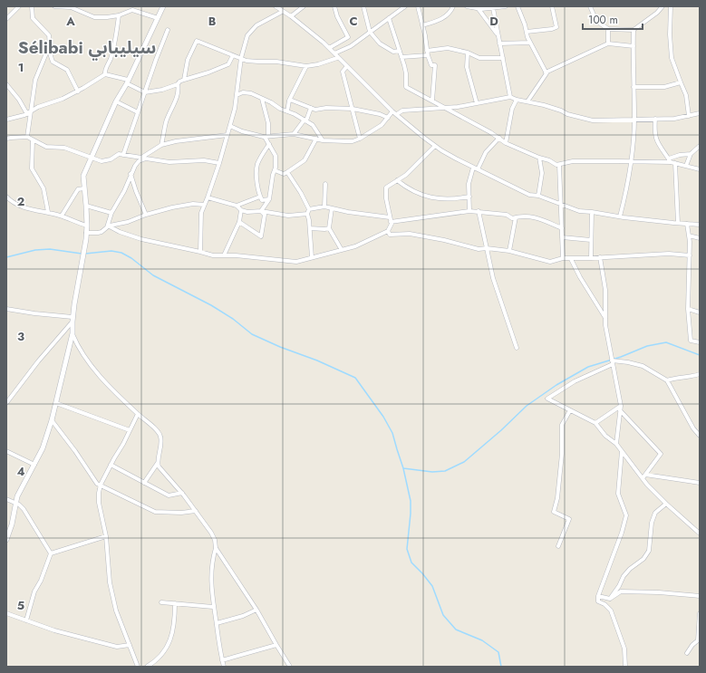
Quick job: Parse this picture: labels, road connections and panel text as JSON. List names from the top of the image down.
{
  "districts": ["Sélibabi سيليبابي"],
  "scale_bar": "100 m",
  "grid": {
    "columns": [
      "A",
      "B",
      "C",
      "D"
    ],
    "rows": [
      "1",
      "2",
      "3",
      "4",
      "5"
    ]
  }
}
